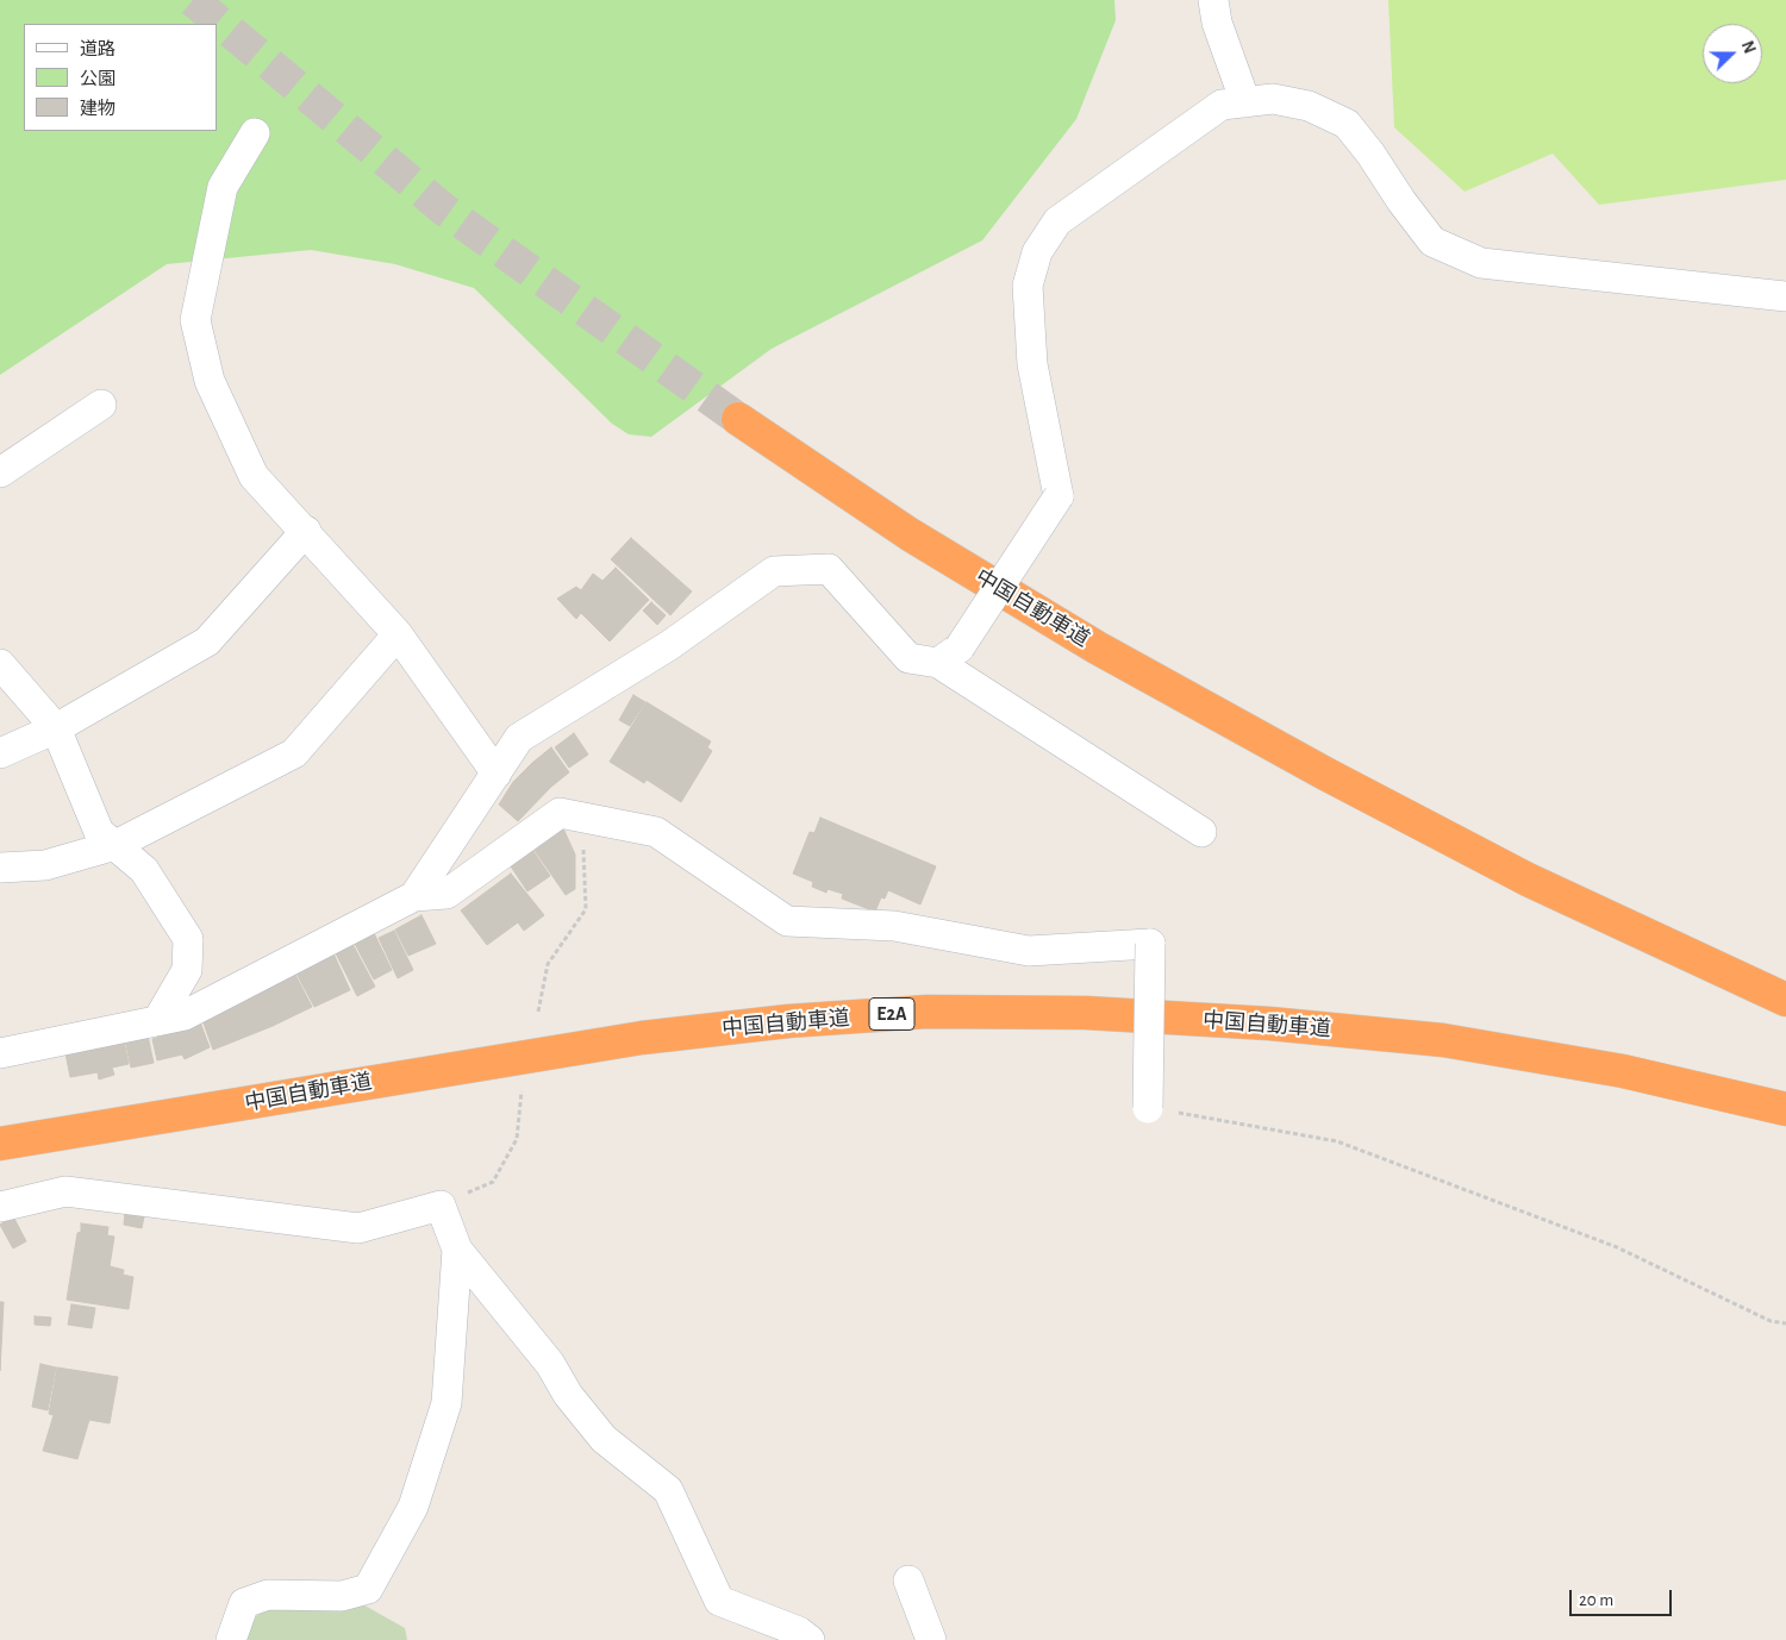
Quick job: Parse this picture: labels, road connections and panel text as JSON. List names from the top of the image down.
{
  "streets": {
    "highway": ["中国自動車道", "E2A"]
  },
  "legend": ["道路", "公園", "建物"],
  "scale_bar": "20 m",
  "north": "right"
}
